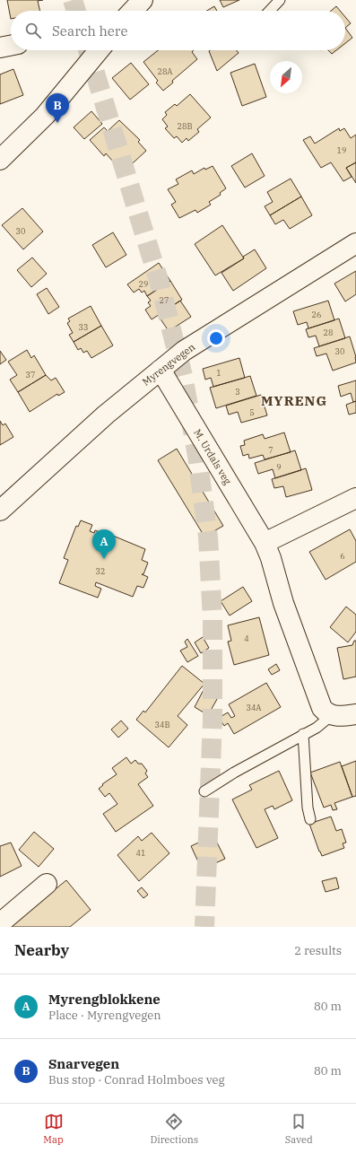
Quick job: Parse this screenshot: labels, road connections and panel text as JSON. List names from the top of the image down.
{
  "streets": {
    "street": ["Myrengvegen", "M. Urdals veg"]
  },
  "crossings": [
    ["Myrengvegen", "M. Urdals veg"]
  ],
  "districts": ["MYRENG"],
  "house_numbers": [
    "28A",
    "28B",
    "19",
    "30",
    "29",
    "27",
    "26",
    "33",
    "28",
    "30",
    "1",
    "37",
    "3",
    "5",
    "7",
    "9",
    "6",
    "32",
    "4",
    "34A",
    "34B",
    "41"
  ],
  "north": "bottom left",
  "page": {
    "search": "Search here",
    "pins": ["B", "A"],
    "heading": ["Nearby", "2 results"],
    "list": [
      {
        "mark": "A",
        "name": "Myrengblokkene",
        "note": "Place · Myrengvegen",
        "value": "80 m"
      },
      {
        "mark": "B",
        "name": "Snarvegen",
        "note": "Bus stop · Conrad Holmboes veg",
        "value": "80 m"
      }
    ],
    "nav": ["Map", "Directions", "Saved"]
  }
}
